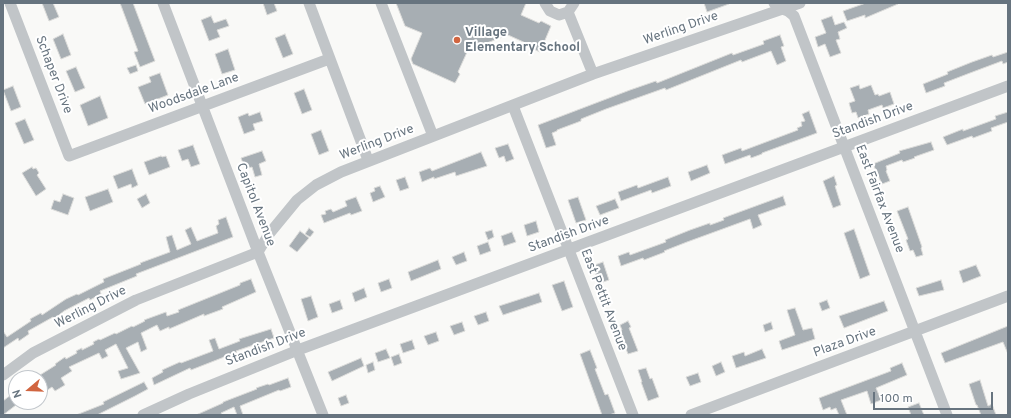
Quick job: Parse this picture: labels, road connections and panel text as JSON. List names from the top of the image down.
{
  "streets": {
    "street": [
      "Werling Drive",
      "Schaper Drive",
      "Woodsdale Lane",
      "Standish Drive",
      "East Fairfax Avenue",
      "Capitol Avenue",
      "East Pettit Avenue",
      "Plaza Drive"
    ]
  },
  "crossings": [
    ["Werling Drive", "East Fairfax Avenue"],
    ["Werling Drive", "Capitol Avenue"],
    ["Werling Drive", "East Pettit Avenue"],
    ["Schaper Drive", "Woodsdale Lane"],
    ["Woodsdale Lane", "Capitol Avenue"],
    ["Standish Drive", "East Fairfax Avenue"],
    ["Standish Drive", "Capitol Avenue"],
    ["Standish Drive", "East Pettit Avenue"],
    ["East Fairfax Avenue", "Plaza Drive"]
  ],
  "places": ["Village Elementary School"],
  "scale_bar": "100 m",
  "north": "left"
}
